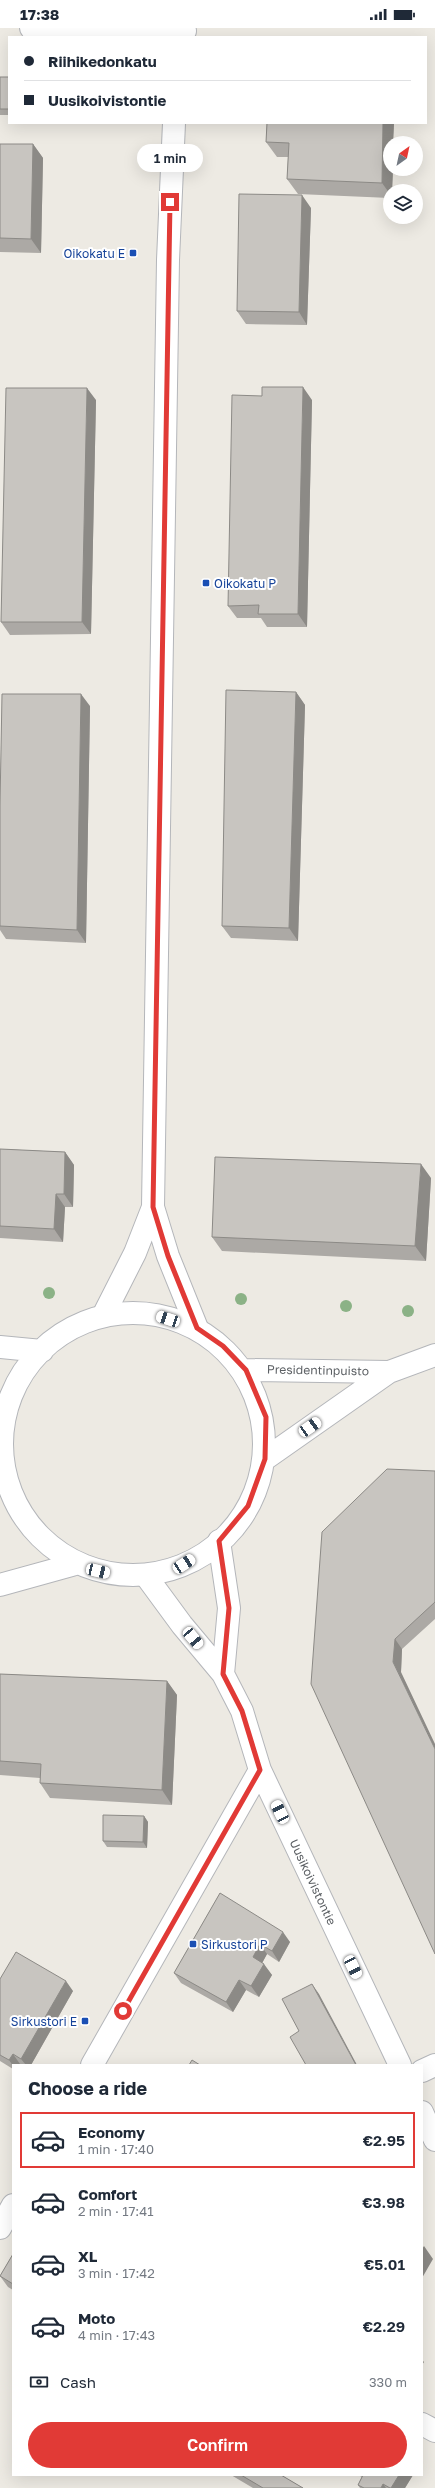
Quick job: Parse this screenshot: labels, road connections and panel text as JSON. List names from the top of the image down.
{
  "streets": {
    "street": ["Presidentinpuisto", "Uusikoivistontie"]
  },
  "places": {
    "transit": [
      "Oikokatu E",
      "Oikokatu P",
      "Sirkustori P",
      "Sirkustori E"
    ]
  },
  "north": "top right",
  "page": {
    "status": "17:38",
    "banner": ["Riihikedonkatu", "Uusikoivistontie"],
    "bubble": "1 min",
    "heading": "Choose a ride",
    "list": [
      {
        "name": "Economy",
        "note": "1 min · 17:40",
        "value": "€2.95"
      },
      {
        "name": "Comfort",
        "note": "2 min · 17:41",
        "value": "€3.98"
      },
      {
        "name": "XL",
        "note": "3 min · 17:42",
        "value": "€5.01"
      },
      {
        "name": "Moto",
        "note": "4 min · 17:43",
        "value": "€2.29"
      }
    ],
    "pay": ["Cash", "330 m"],
    "buttons": "Confirm"
  }
}
